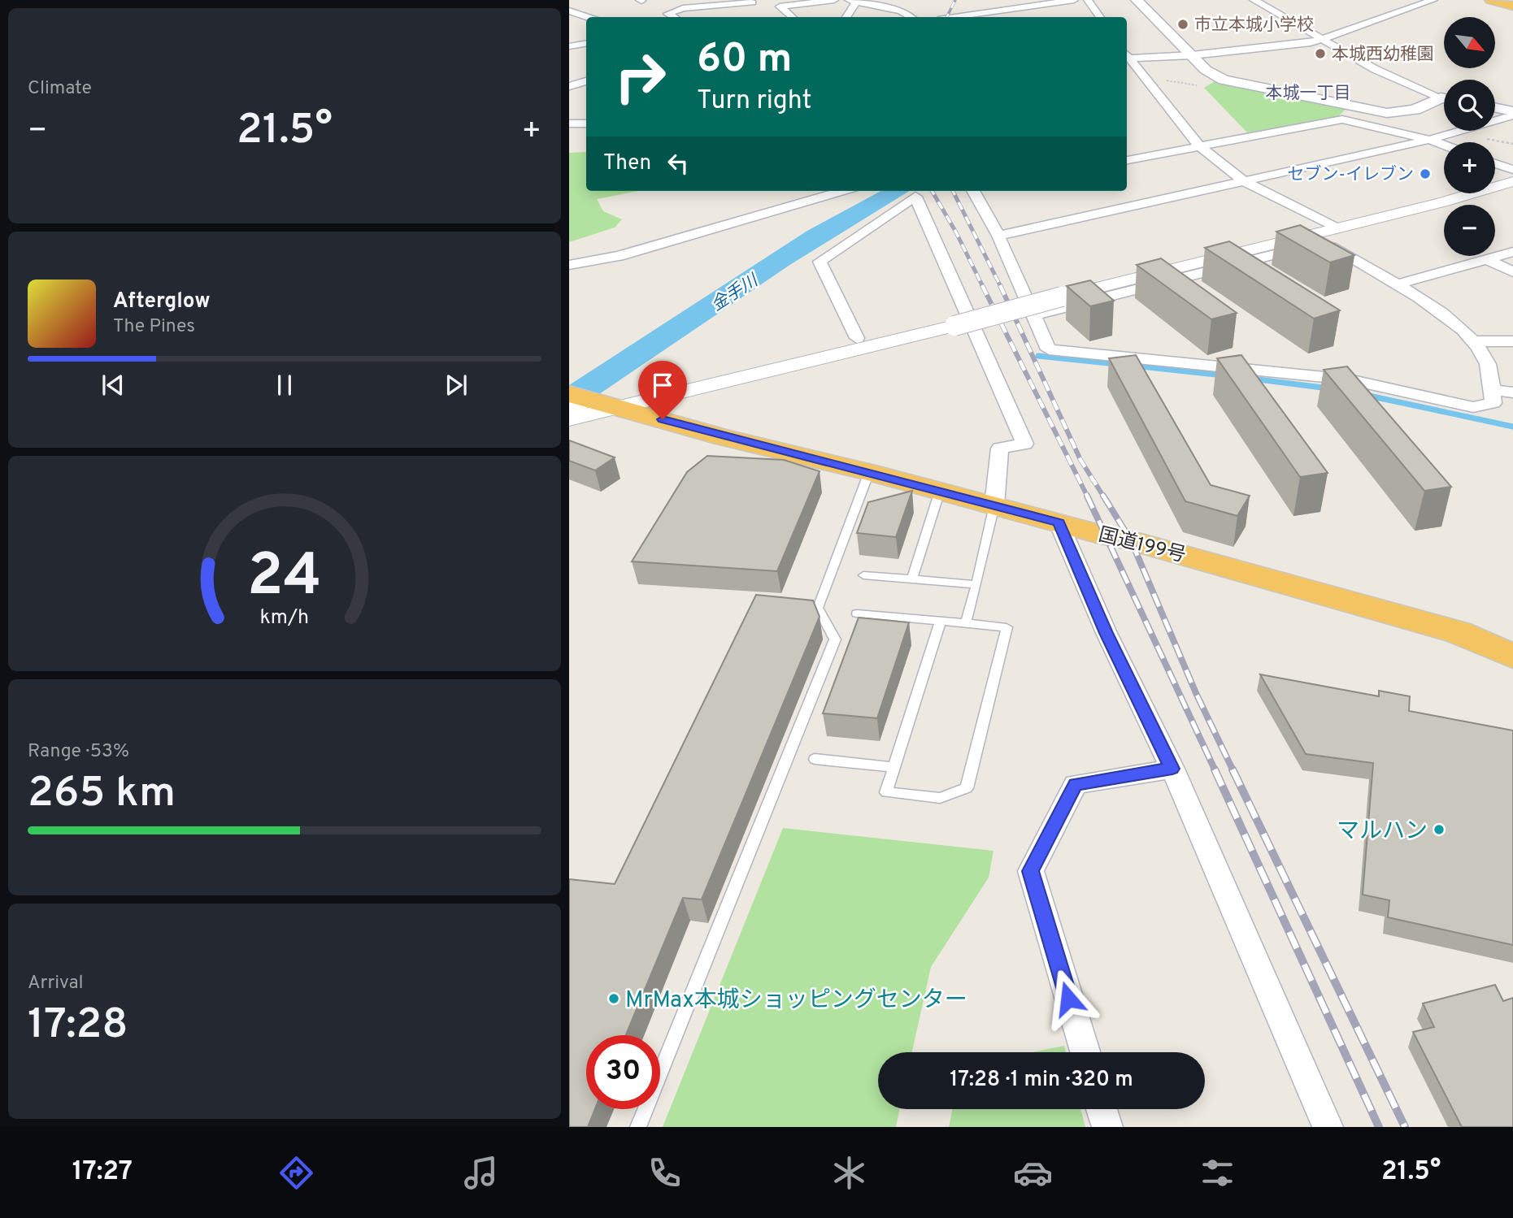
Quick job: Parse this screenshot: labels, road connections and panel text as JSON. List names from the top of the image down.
{
  "streets": {
    "highway": ["国道199号"]
  },
  "districts": ["本城一丁目"],
  "water": ["金手川"],
  "places": [
    "市立本城小学校",
    "本城西幼稚園",
    "セブン-イレブン",
    "マルハン",
    "MrMax本城ショッピングセンター"
  ],
  "north": "bottom right",
  "page": {
    "tile": [
      "Climate",
      ["Range · 53%", "265 km"],
      ["Arrival", "17:28"]
    ],
    "map_buttons": ["+", "−"],
    "turn": ["60 m", "Turn right"],
    "heat": ["−", "21.5°", "+"],
    "then": "Then",
    "song": ["Afterglow", "The Pines"],
    "limit": "30",
    "trip": "17:28 · 1 min · 320 m",
    "tabs": ["17:27", "21.5°"],
    "gauge": ["24", "km/h"]
  }
}
